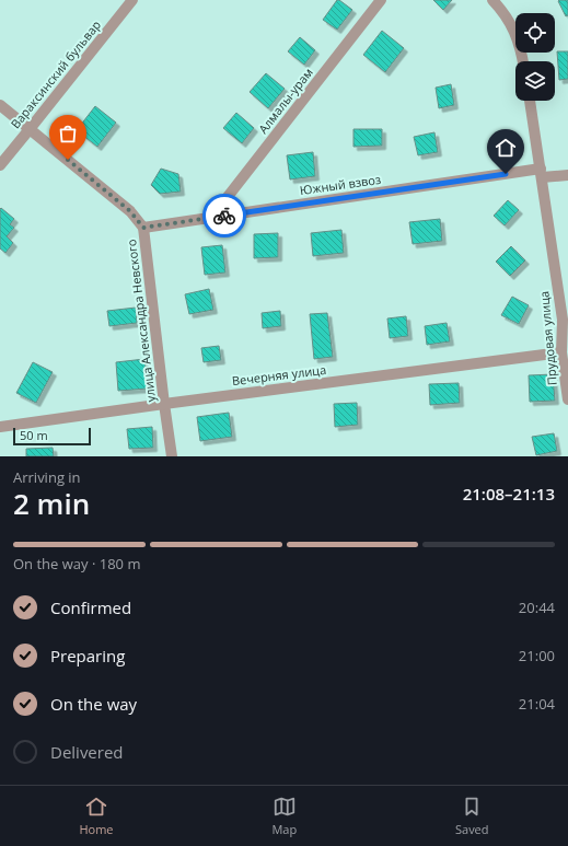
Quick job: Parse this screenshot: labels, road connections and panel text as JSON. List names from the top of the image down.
{
  "streets": {
    "street": [
      "Вараксинский бульвар",
      "Алмалы-урам",
      "Южный взвоз",
      "улица Александра Невского",
      "Прудовая улица",
      "Вечерняя улица"
    ]
  },
  "crossings": [
    ["Вараксинский бульвар", "улица Александра Невского"],
    ["Алмалы-урам", "Южный взвоз"],
    ["Южный взвоз", "улица Александра Невского"],
    ["Южный взвоз", "Прудовая улица"],
    ["улица Александра Невского", "Вечерняя улица"],
    ["Прудовая улица", "Вечерняя улица"]
  ],
  "scale_bar": "50 m",
  "page": {
    "scale": "50 m",
    "heading": ["2 min", "Arriving in", "21:08–21:13"],
    "bar": "On the way · 180 m",
    "list": [
      ["Confirmed", "20:44"],
      ["Preparing", "21:00"],
      ["On the way", "21:04"],
      "Delivered"
    ],
    "tabs": ["Home", "Map", "Saved"]
  }
}
